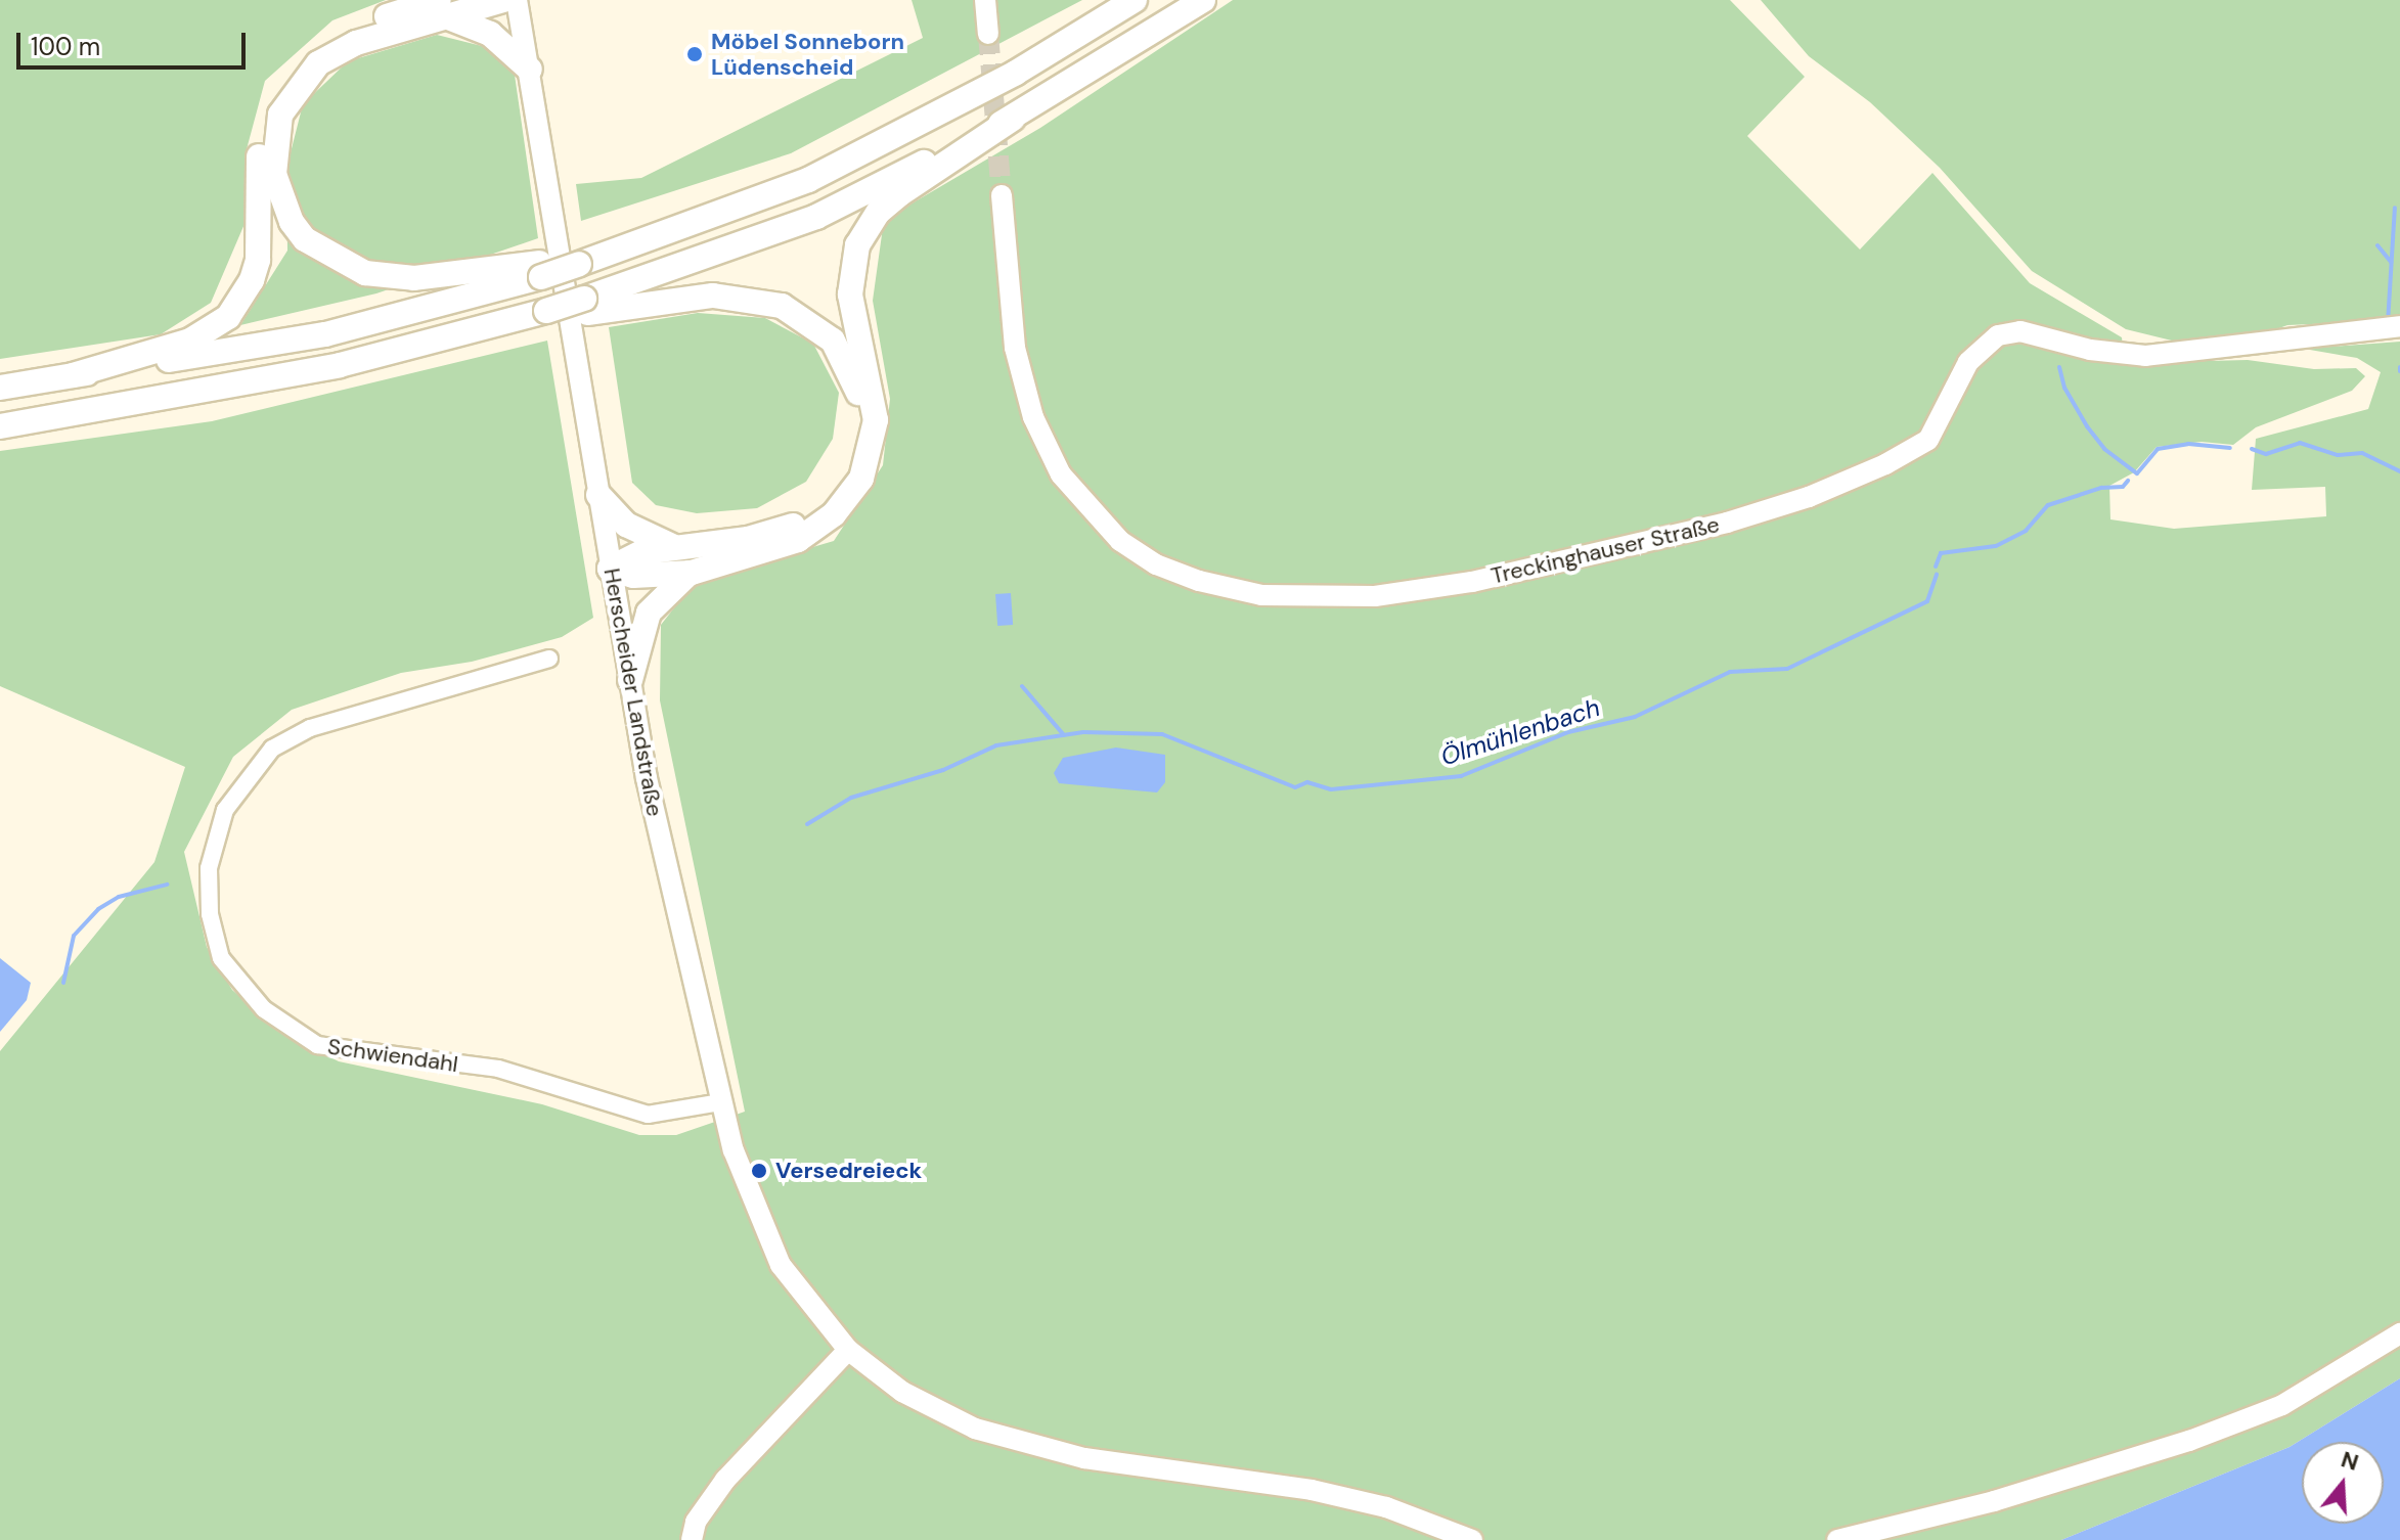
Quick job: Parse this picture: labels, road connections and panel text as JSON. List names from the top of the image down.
{
  "streets": {
    "main road": ["Treckinghauser Straße", "Herscheider Landstraße"],
    "street": ["Schwiendahl"]
  },
  "crossings": [
    ["Herscheider Landstraße", "Schwiendahl"]
  ],
  "water": ["Ölmühlenbach"],
  "places": ["Möbel Sonneborn Lüdenscheid", "Versedreieck"],
  "scale_bar": "100 m",
  "north": "top"
}
